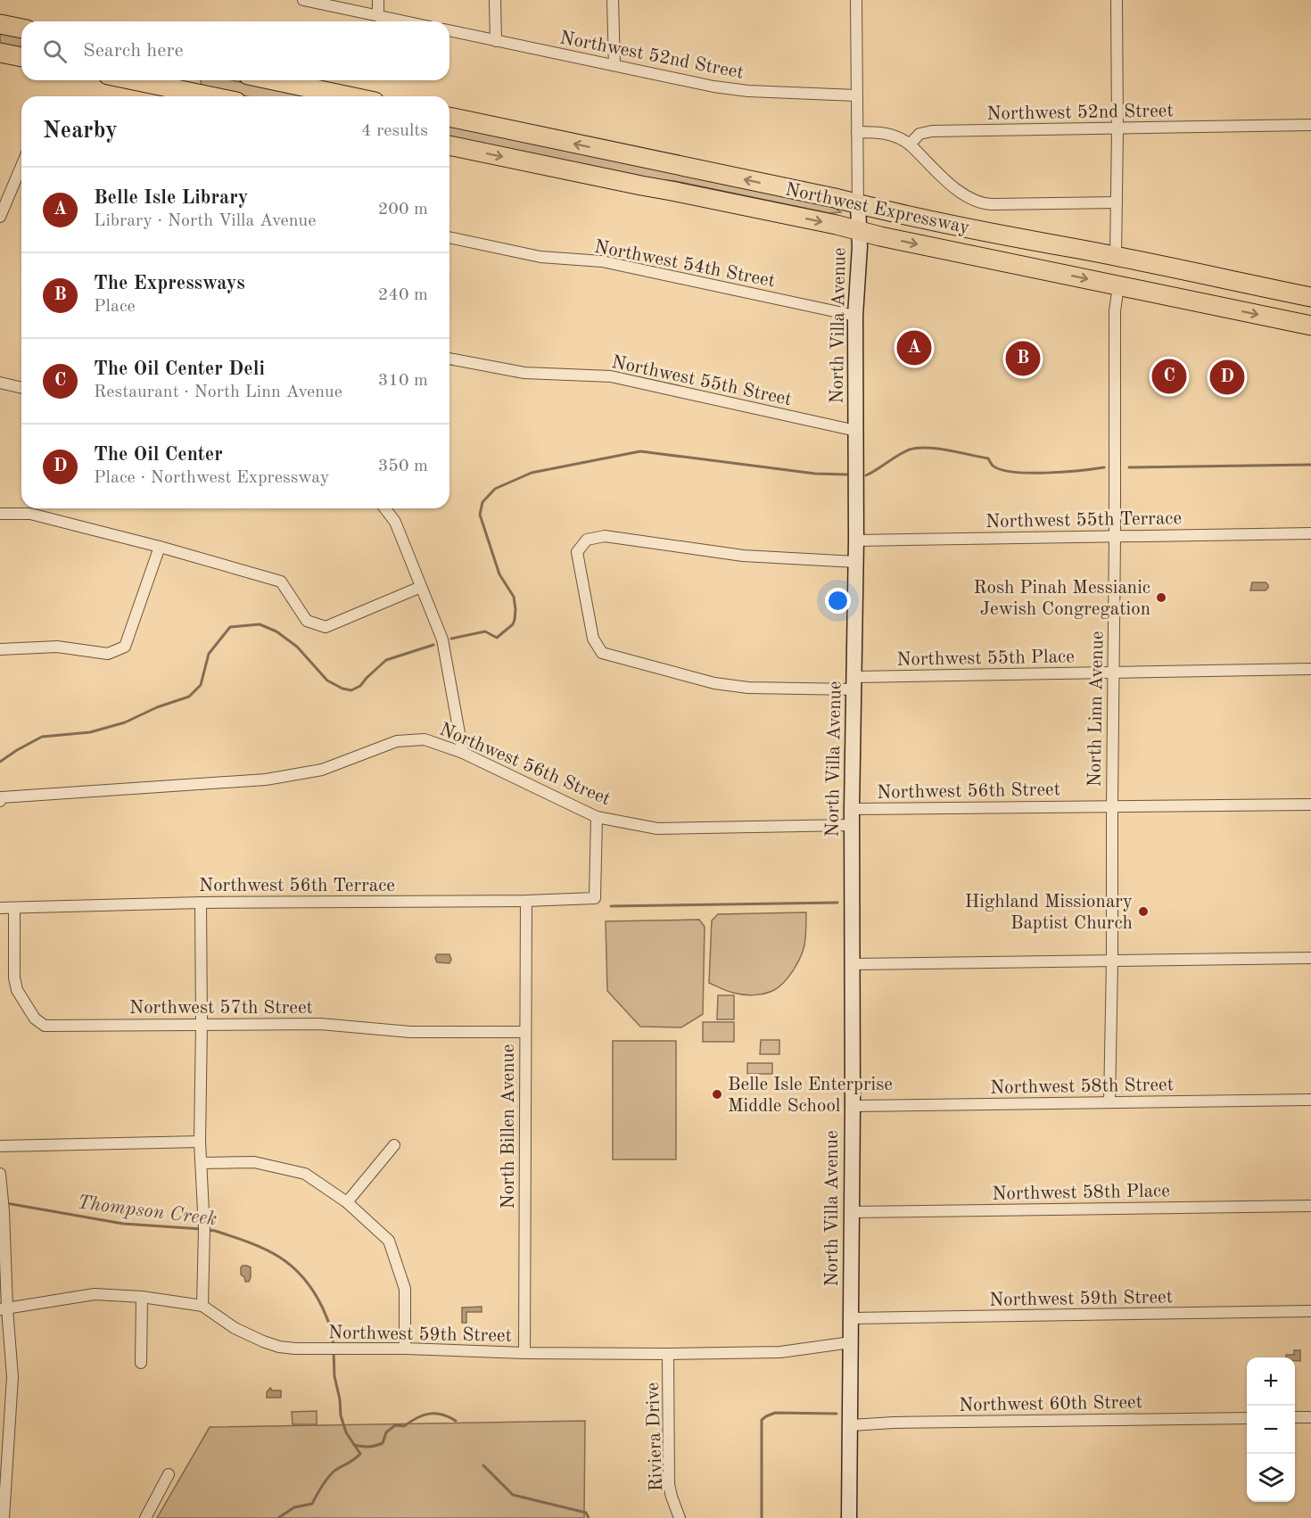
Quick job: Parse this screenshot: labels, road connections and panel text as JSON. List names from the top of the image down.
{
  "streets": {
    "highway": ["Northwest Expressway"],
    "street": [
      "Northwest 52nd Street",
      "Northwest 54th Street",
      "North Villa Avenue",
      "Northwest 55th Street",
      "Northwest 55th Terrace",
      "Northwest 55th Place",
      "North Linn Avenue",
      "Northwest 56th Street",
      "Northwest 56th Terrace",
      "Northwest 57th Street",
      "Northwest 58th Street",
      "North Billen Avenue",
      "Northwest 58th Place",
      "Northwest 59th Street",
      "Northwest 60th Street",
      "Riviera Drive"
    ]
  },
  "crossings": [
    ["Northwest 52nd Street", "North Villa Avenue"],
    ["Northwest Expressway", "North Villa Avenue"],
    ["Northwest Expressway", "North Linn Avenue"],
    ["Northwest 54th Street", "North Villa Avenue"],
    ["North Villa Avenue", "Northwest 55th Street"],
    ["North Villa Avenue", "Northwest 55th Terrace"],
    ["North Villa Avenue", "Northwest 55th Place"],
    ["North Villa Avenue", "Northwest 56th Street"],
    ["North Villa Avenue", "Northwest 58th Street"],
    ["North Villa Avenue", "Northwest 58th Place"],
    ["North Villa Avenue", "Northwest 59th Street"],
    ["North Villa Avenue", "Northwest 60th Street"],
    ["Northwest 55th Terrace", "North Linn Avenue"],
    ["Northwest 55th Place", "North Linn Avenue"],
    ["North Linn Avenue", "Northwest 56th Street"],
    ["North Linn Avenue", "Northwest 58th Street"],
    ["Northwest 56th Street", "Northwest 56th Terrace"],
    ["Northwest 56th Terrace", "Northwest 57th Street"],
    ["Northwest 56th Terrace", "North Billen Avenue"],
    ["Northwest 57th Street", "North Billen Avenue"],
    ["North Billen Avenue", "Northwest 59th Street"],
    ["Northwest 59th Street", "Riviera Drive"]
  ],
  "water": ["Thompson Creek"],
  "places": ["Rosh Pinah Messianic Jewish Congregation", "Highland Missionary Baptist Church", "Belle Isle Enterprise Middle School"],
  "page": {
    "search": "Search here",
    "heading": ["Nearby", "4 results"],
    "list": [
      {
        "mark": "A",
        "name": "Belle Isle Library",
        "note": "Library · North Villa Avenue",
        "value": "200 m"
      },
      {
        "mark": "B",
        "name": "The Expressways",
        "note": "Place",
        "value": "240 m"
      },
      {
        "mark": "C",
        "name": "The Oil Center Deli",
        "note": "Restaurant · North Linn Avenue",
        "value": "310 m"
      },
      {
        "mark": "D",
        "name": "The Oil Center",
        "note": "Place · Northwest Expressway",
        "value": "350 m"
      }
    ],
    "pins": [
      "A",
      "B",
      "C",
      "D"
    ],
    "map_buttons": ["+", "−"]
  }
}
